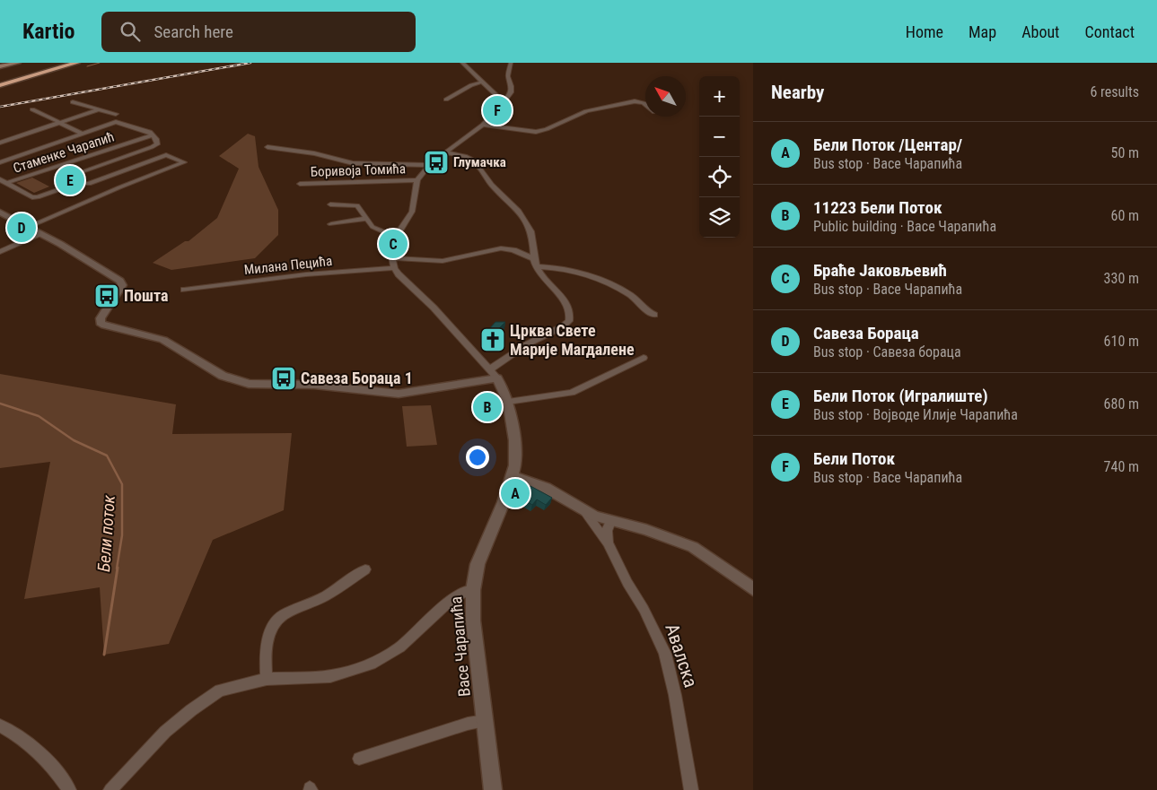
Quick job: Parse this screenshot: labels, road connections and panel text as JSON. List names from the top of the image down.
{
  "streets": {
    "street": [
      "Стаменке Чарапић",
      "Боривоја Томића",
      "Милана Пецића",
      "Васе Чарапића",
      "Авалска"
    ]
  },
  "crossings": [
    ["Милана Пецића", "Васе Чарапића"],
    ["Васе Чарапића", "Авалска"]
  ],
  "water": ["Бели поток"],
  "places": {
    "bus stop": ["Глумачка", "Пошта", "Савеза Бораца 1"],
    "church": ["Црква Свете Марије Магдалене"]
  },
  "north": "top left",
  "page": {
    "header": "Kartio",
    "search": "Search here",
    "nav": [
      "Home",
      "Map",
      "About",
      "Contact"
    ],
    "heading": ["Nearby", "6 results"],
    "map_buttons": ["+", "−"],
    "pins": [
      "F",
      "E",
      "D",
      "C",
      "B",
      "A"
    ],
    "list": [
      {
        "mark": "A",
        "name": "Бели Поток /Центар/",
        "note": "Bus stop · Васе Чарапића",
        "value": "50 m"
      },
      {
        "mark": "B",
        "name": "11223 Бели Поток",
        "note": "Public building · Васе Чарапића",
        "value": "60 m"
      },
      {
        "mark": "C",
        "name": "Браће Јаковљевић",
        "note": "Bus stop · Васе Чарапића",
        "value": "330 m"
      },
      {
        "mark": "D",
        "name": "Савеза Бораца",
        "note": "Bus stop · Савеза бораца",
        "value": "610 m"
      },
      {
        "mark": "E",
        "name": "Бели Поток (Игралиште)",
        "note": "Bus stop · Војводе Илије Чарапића",
        "value": "680 m"
      },
      {
        "mark": "F",
        "name": "Бели Поток",
        "note": "Bus stop · Васе Чарапића",
        "value": "740 m"
      }
    ]
  }
}
